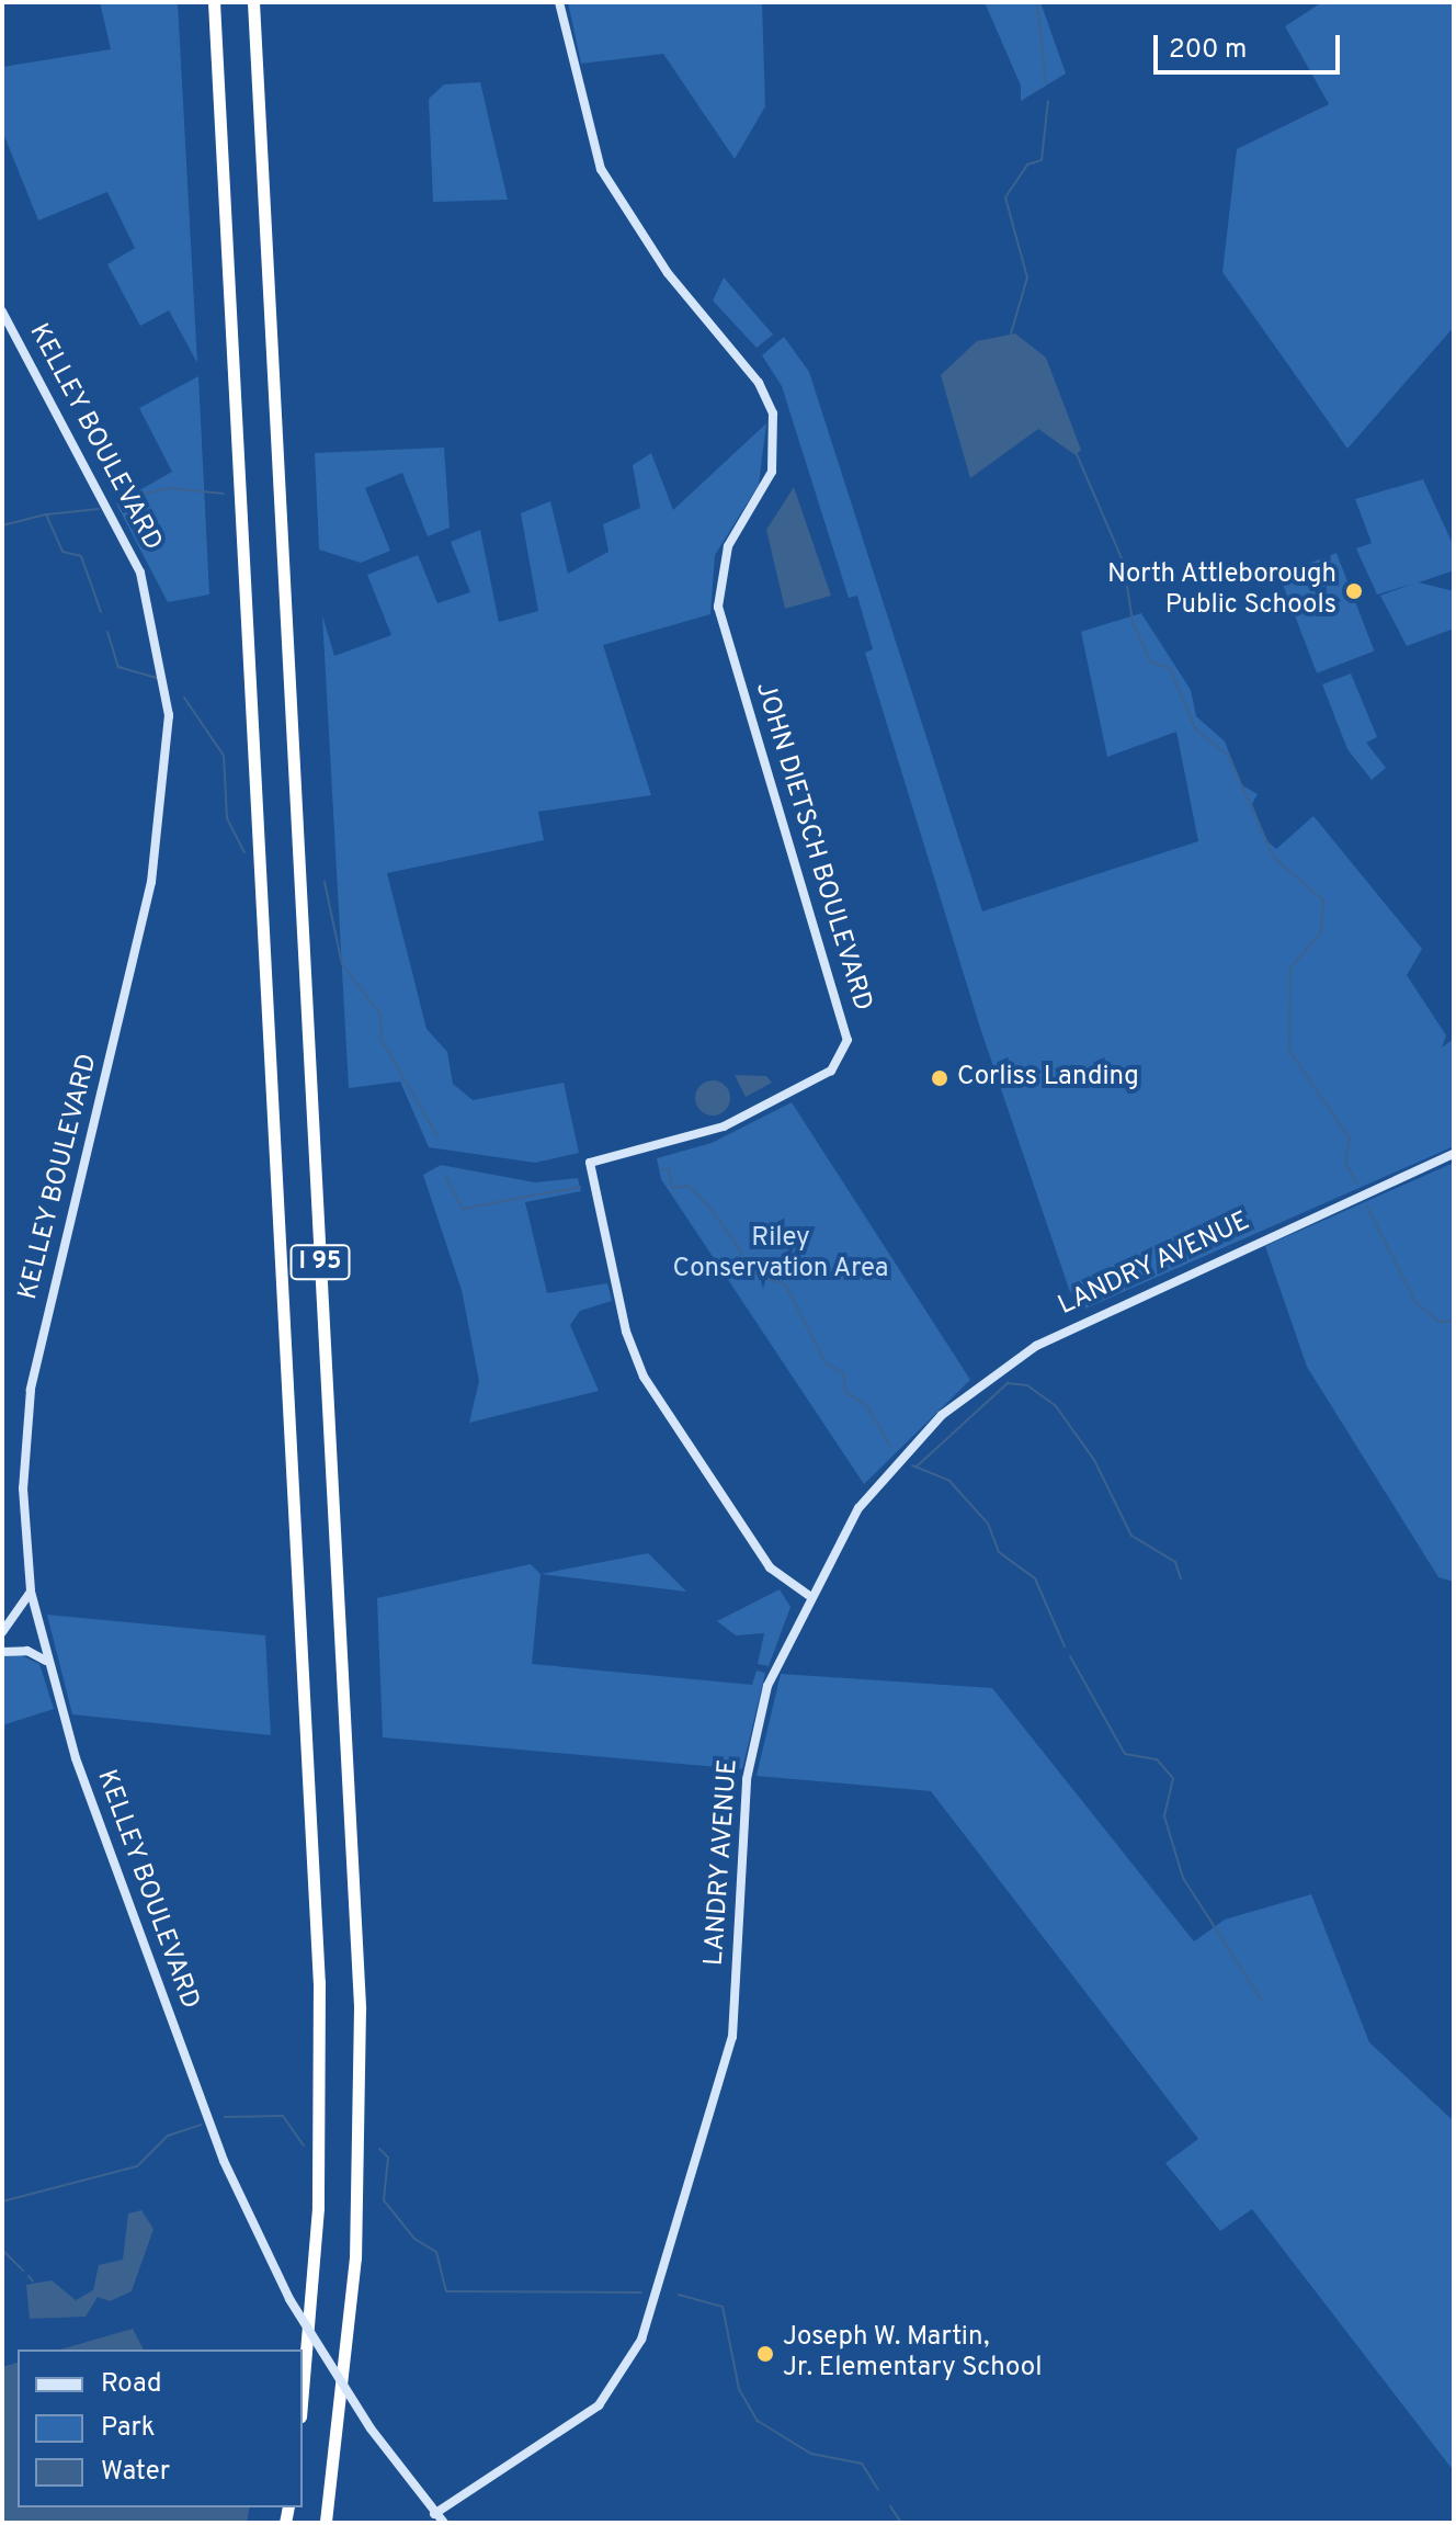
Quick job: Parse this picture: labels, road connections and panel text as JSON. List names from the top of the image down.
{
  "streets": {
    "highway": ["I 95"],
    "street": ["KELLEY BOULEVARD", "JOHN DIETSCH BOULEVARD", "LANDRY AVENUE"]
  },
  "crossings": [
    ["KELLEY BOULEVARD", "LANDRY AVENUE"],
    ["JOHN DIETSCH BOULEVARD", "LANDRY AVENUE"]
  ],
  "parks": ["Riley Conservation Area"],
  "places": ["North Attleborough Public Schools", "Corliss Landing", "Joseph W. Martin, Jr. Elementary School"],
  "legend": ["Road", "Park", "Water"],
  "scale_bar": "200 m"
}
